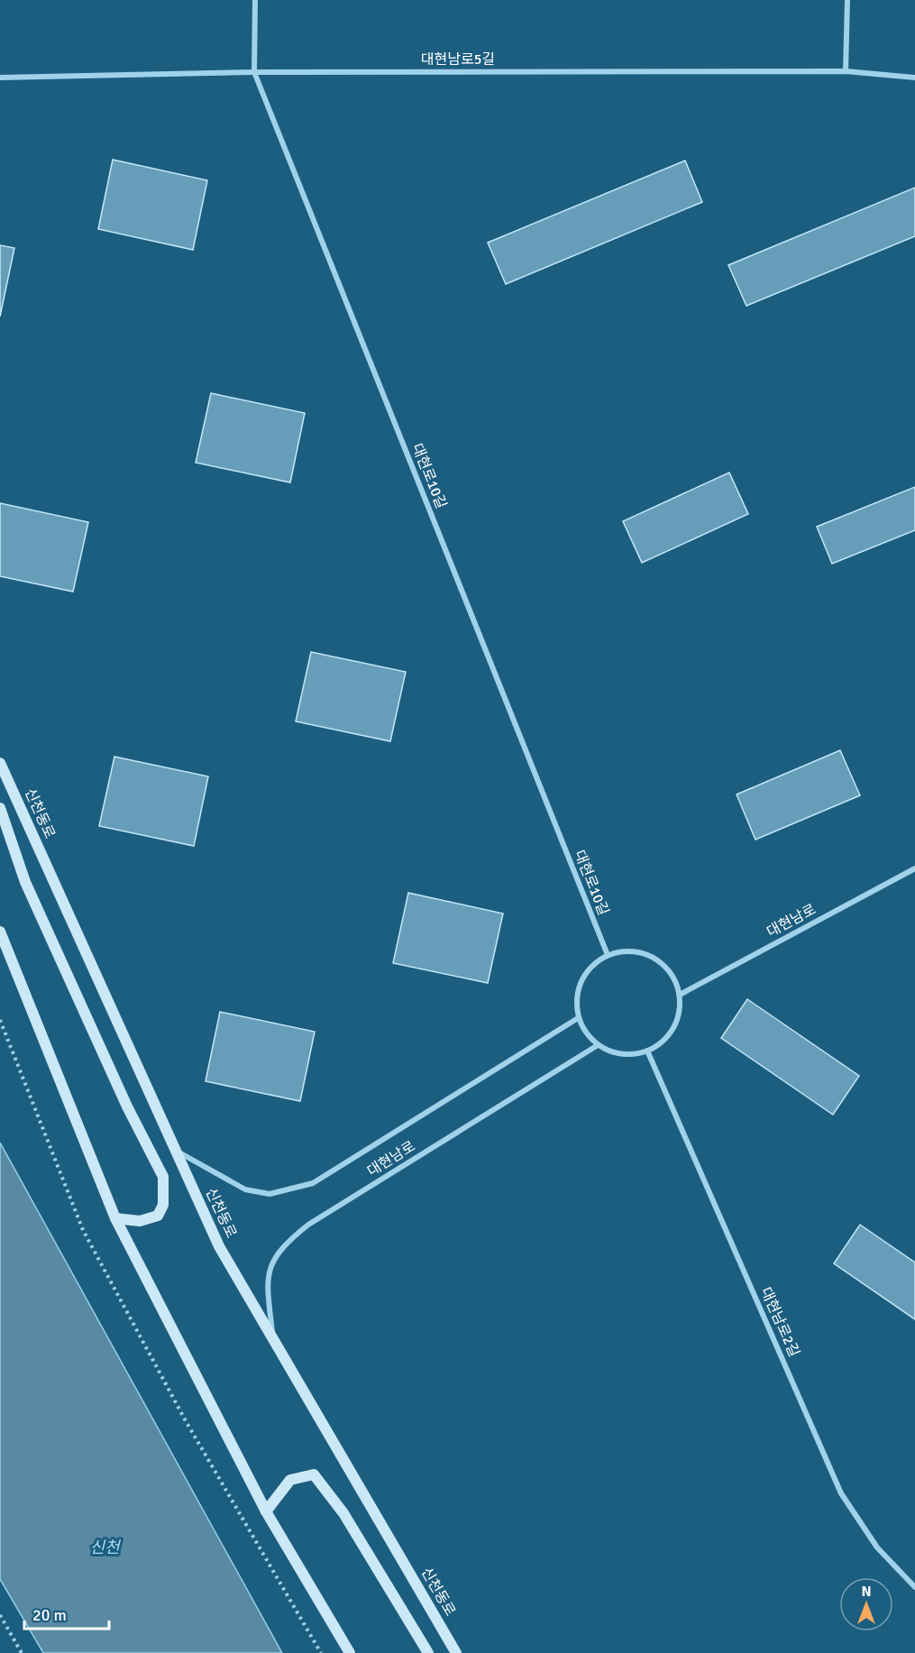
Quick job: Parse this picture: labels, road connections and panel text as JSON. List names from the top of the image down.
{
  "streets": {
    "main road": ["신천동로"],
    "street": [
      "대현남로5길",
      "대현로10길",
      "대현남로",
      "대현남로2길"
    ]
  },
  "crossings": [
    ["대현남로5길", "대현로10길"],
    ["대현로10길", "대현남로"],
    ["대현로10길", "대현남로2길"],
    ["신천동로", "대현남로"],
    ["대현남로", "대현남로2길"]
  ],
  "water": ["신천"],
  "scale_bar": "20 m",
  "north": "top"
}
